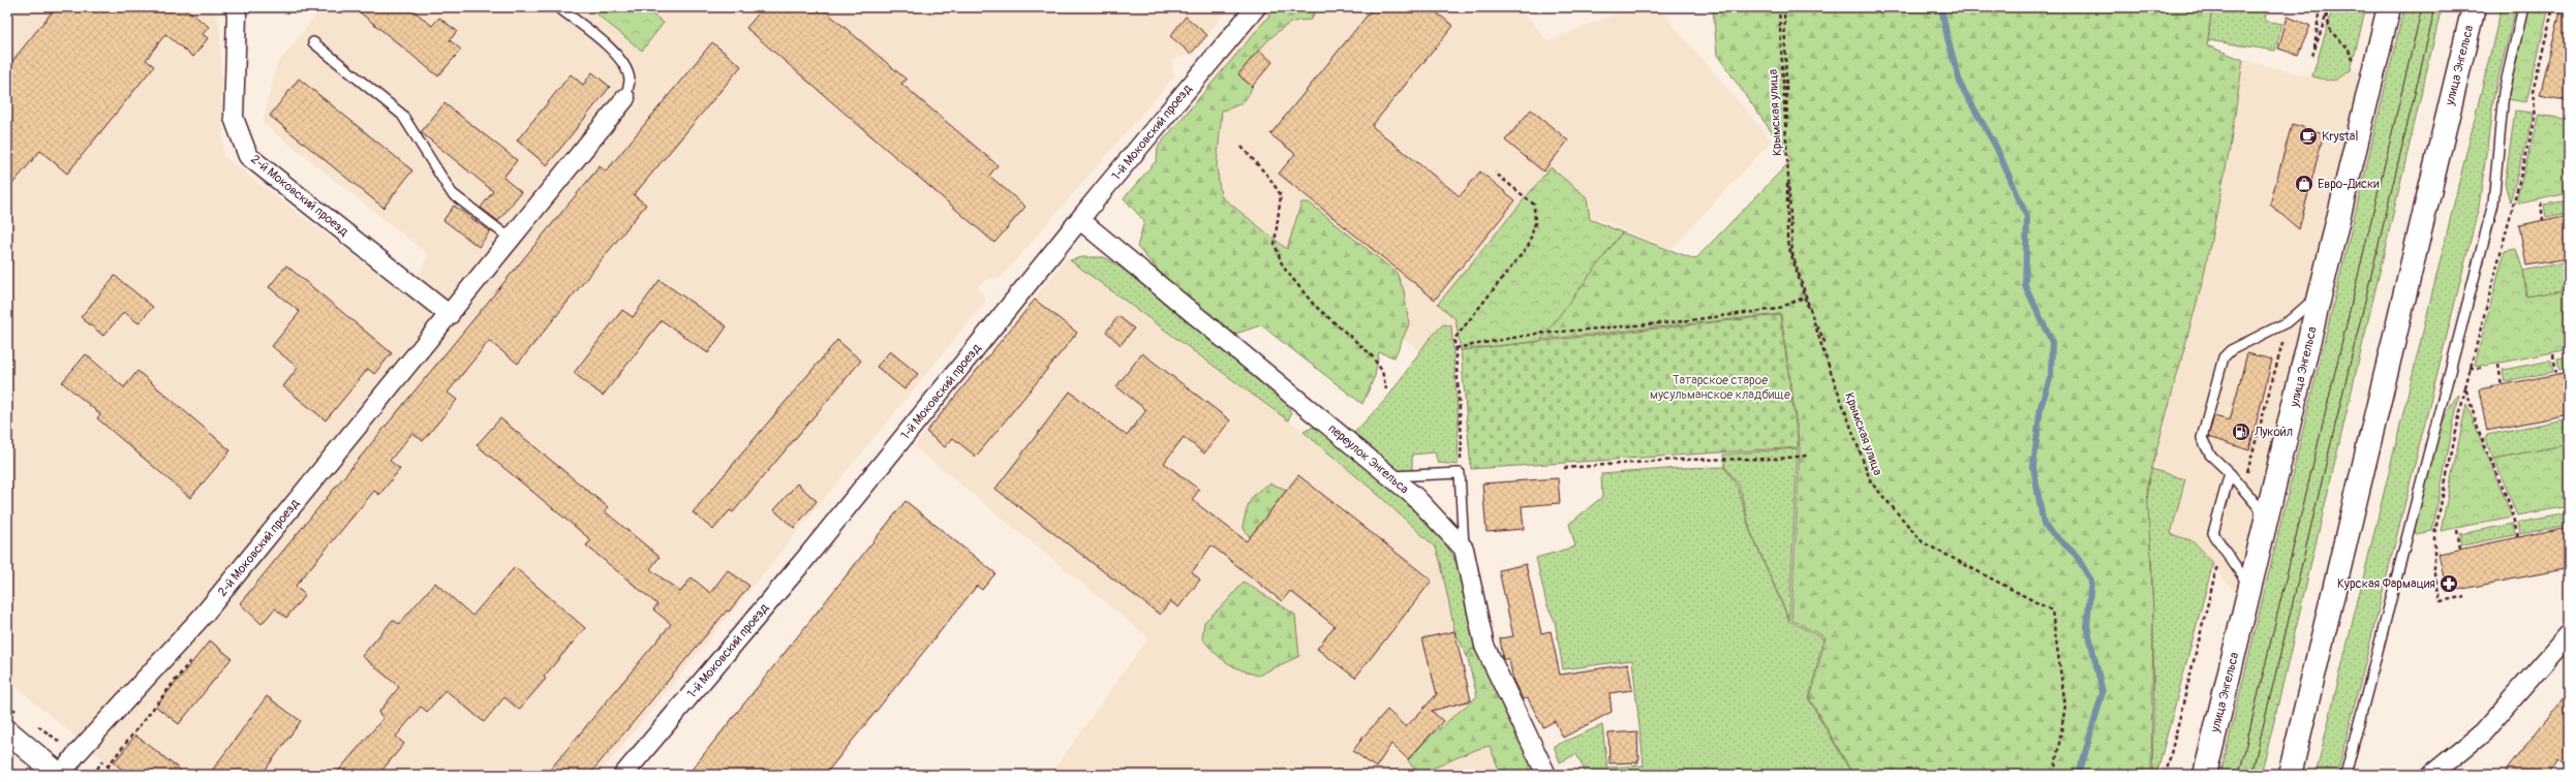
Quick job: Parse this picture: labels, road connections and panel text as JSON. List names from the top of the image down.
{
  "streets": {
    "main road": ["улица Энгельса"],
    "street": ["1-й Моковский проезд", "2-й Моковский проезд", "переулок Энгельса"],
    "path": ["Крымская улица"]
  },
  "crossings": [
    ["1-й Моковский проезд", "переулок Энгельса"]
  ],
  "parks": ["Татарское старое мусульманское кладбище"],
  "places": {
    "cafe": ["Krystal"],
    "shop": ["Евро-Диски"],
    "fuel station": ["Лукойл"],
    "pharmacy": ["Курская Фармация"]
  }
}
